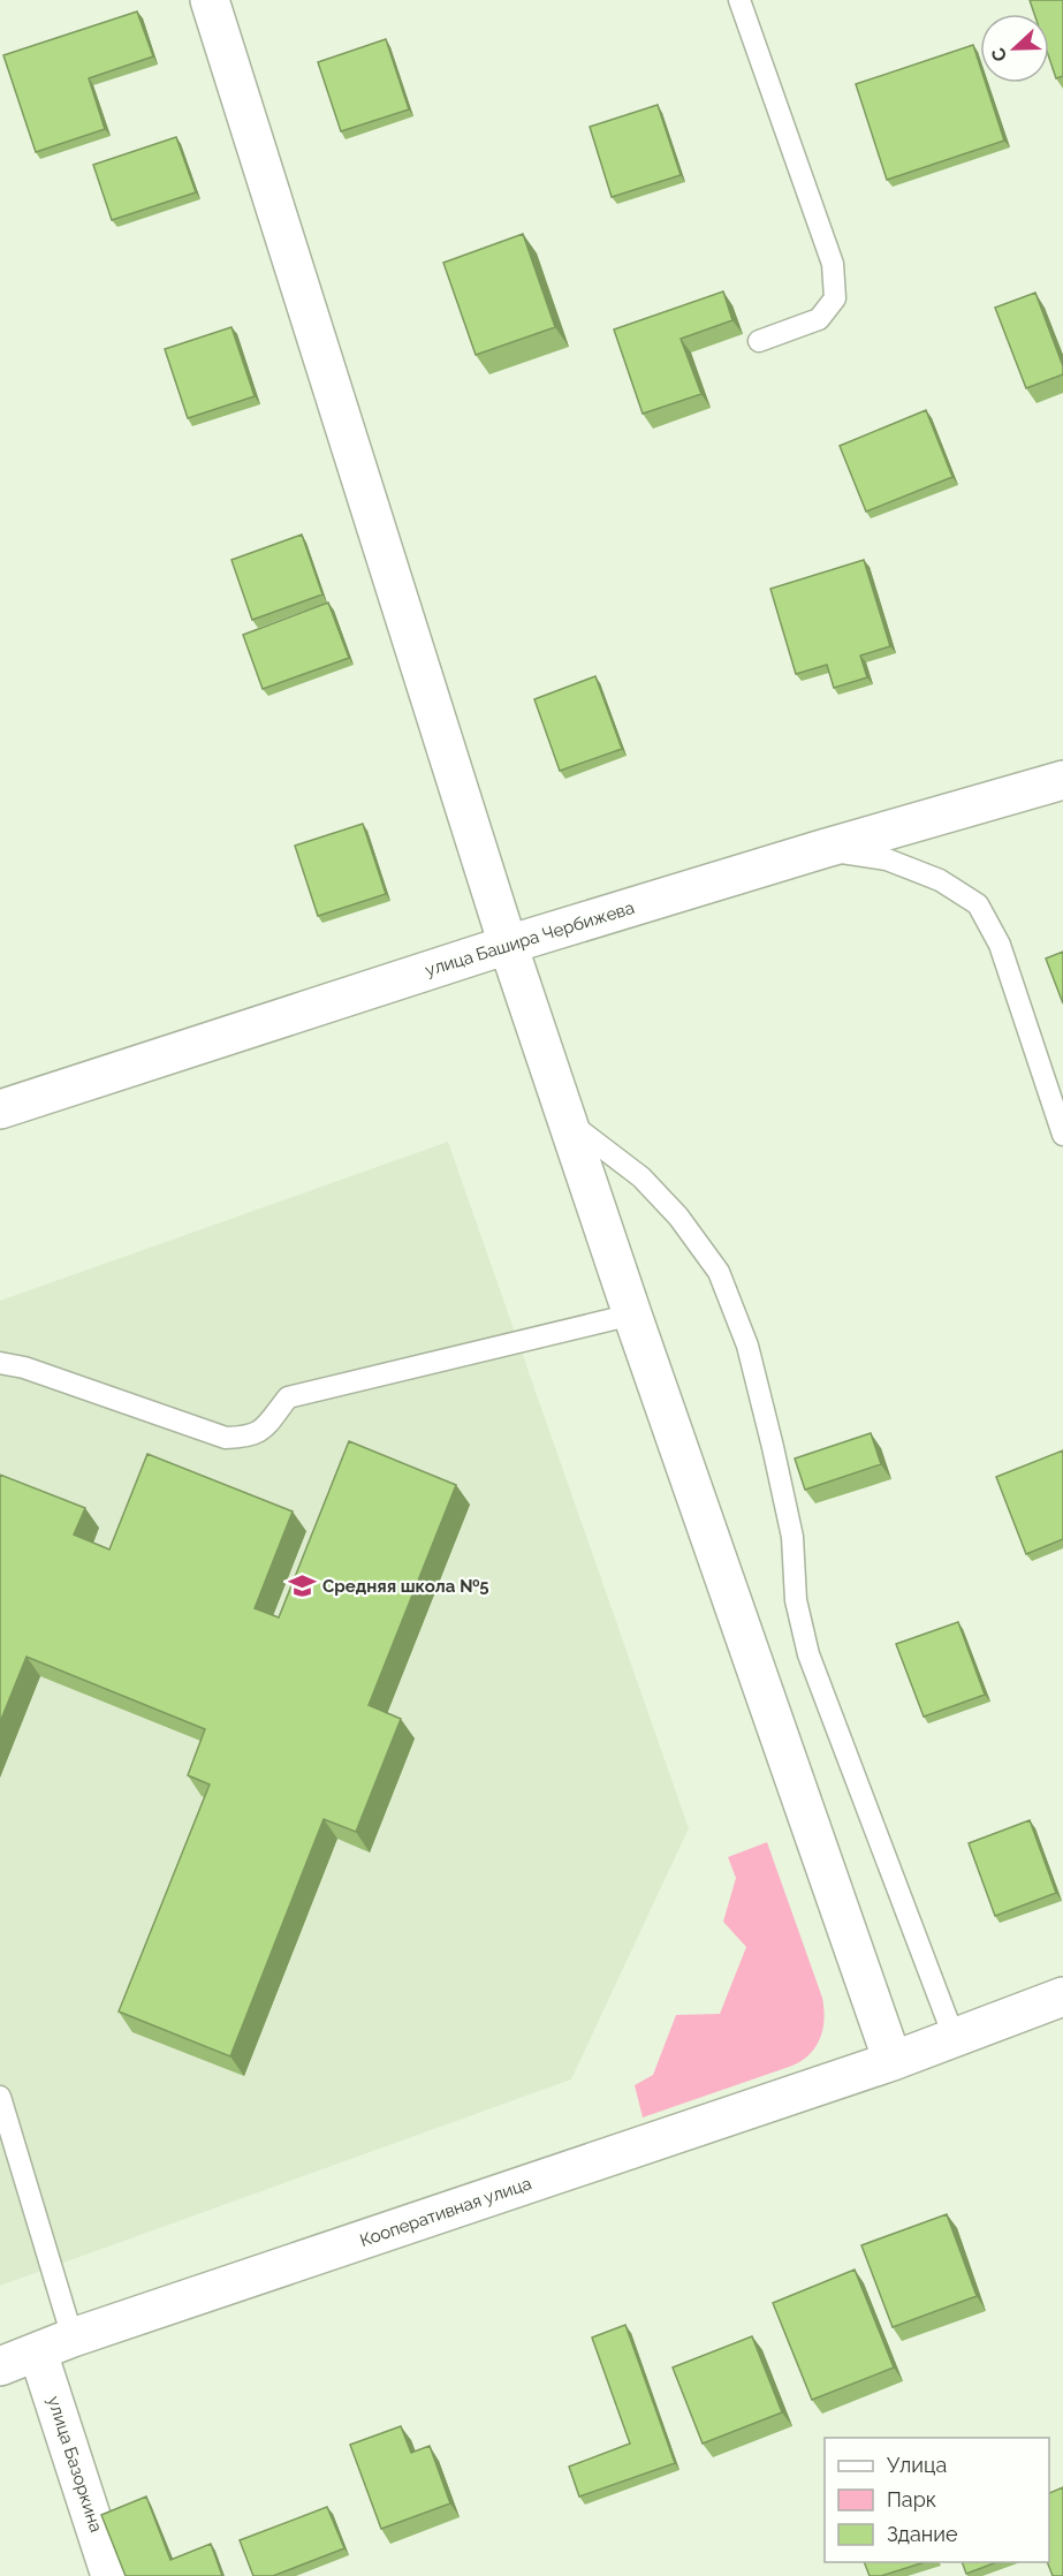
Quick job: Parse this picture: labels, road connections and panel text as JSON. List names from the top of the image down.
{
  "streets": {
    "street": ["улица Башира Чербижева", "Кооперативная улица", "улица Базоркина"]
  },
  "crossings": [
    ["Кооперативная улица", "улица Базоркина"]
  ],
  "places": {
    "school or university": ["Средняя школа №5"]
  },
  "legend": ["Улица", "Парк", "Здание"],
  "north": "left"
}
